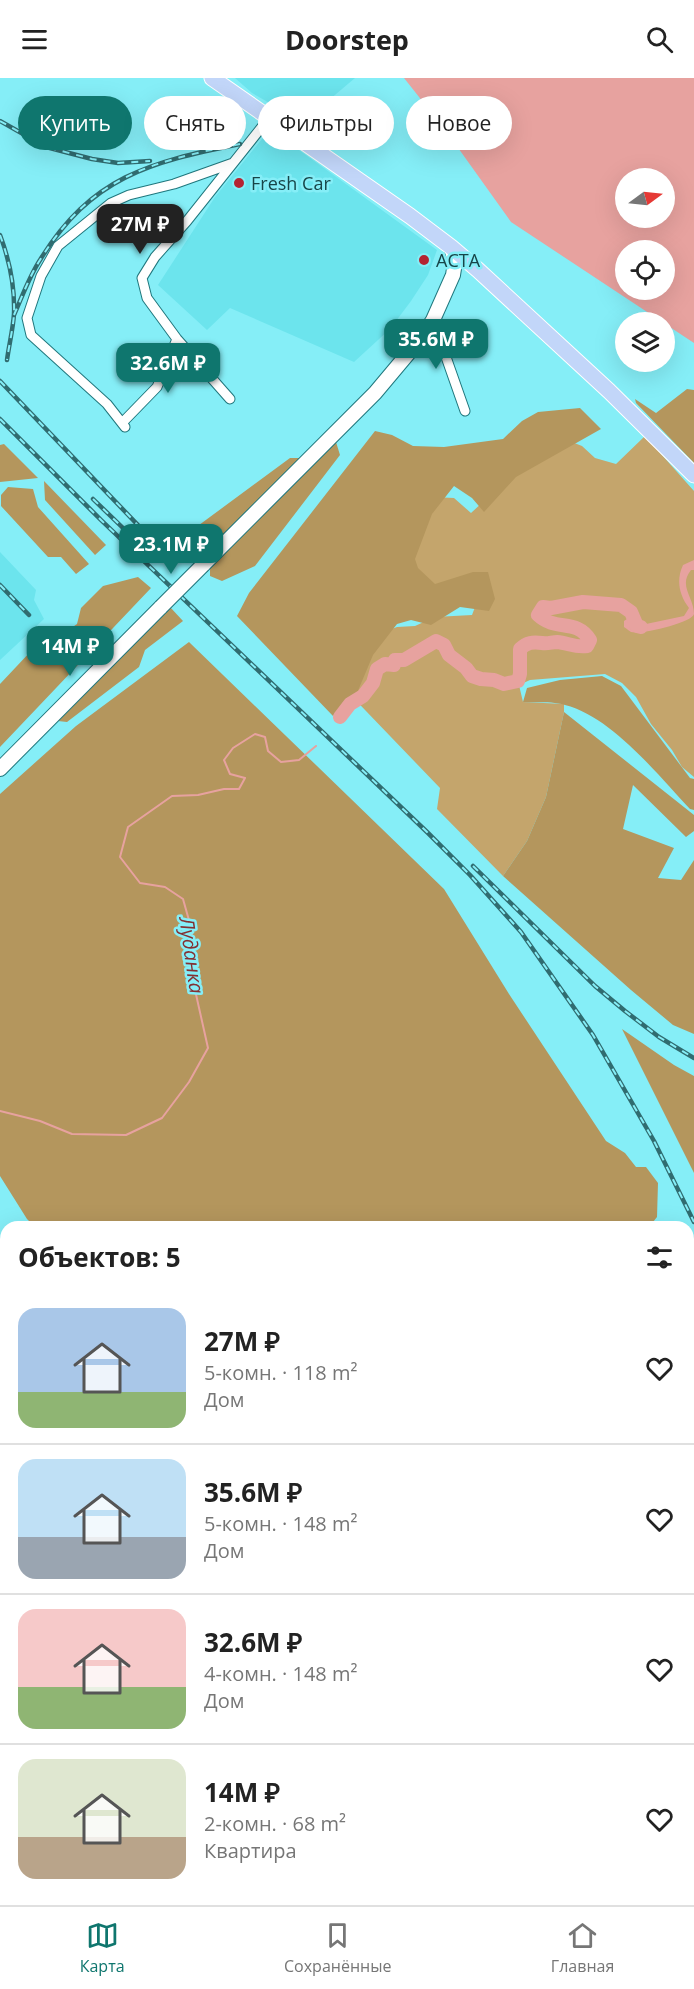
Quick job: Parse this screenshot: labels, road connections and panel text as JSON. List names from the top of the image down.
{
  "water": ["Луданка"],
  "places": ["Fresh Car", "АСТА"],
  "north": "right",
  "page": {
    "header": "Doorstep",
    "chip": [
      "Купить",
      "Снять",
      "Фильтры",
      "Новое"
    ],
    "price": [
      "27M ₽",
      "35.6M ₽",
      "32.6M ₽",
      "23.1M ₽",
      "14M ₽"
    ],
    "heading": "Объектов: 5",
    "list": [
      {
        "name": "27M ₽",
        "note": "5-комн. · 118 m² · Дом"
      },
      {
        "name": "35.6M ₽",
        "note": "5-комн. · 148 m² · Дом"
      },
      {
        "name": "32.6M ₽",
        "note": "4-комн. · 148 m² · Дом"
      },
      {
        "name": "14M ₽",
        "note": "2-комн. · 68 m² · Квартира"
      }
    ],
    "tabs": ["Карта", "Сохранённые", "Главная"]
  }
}
